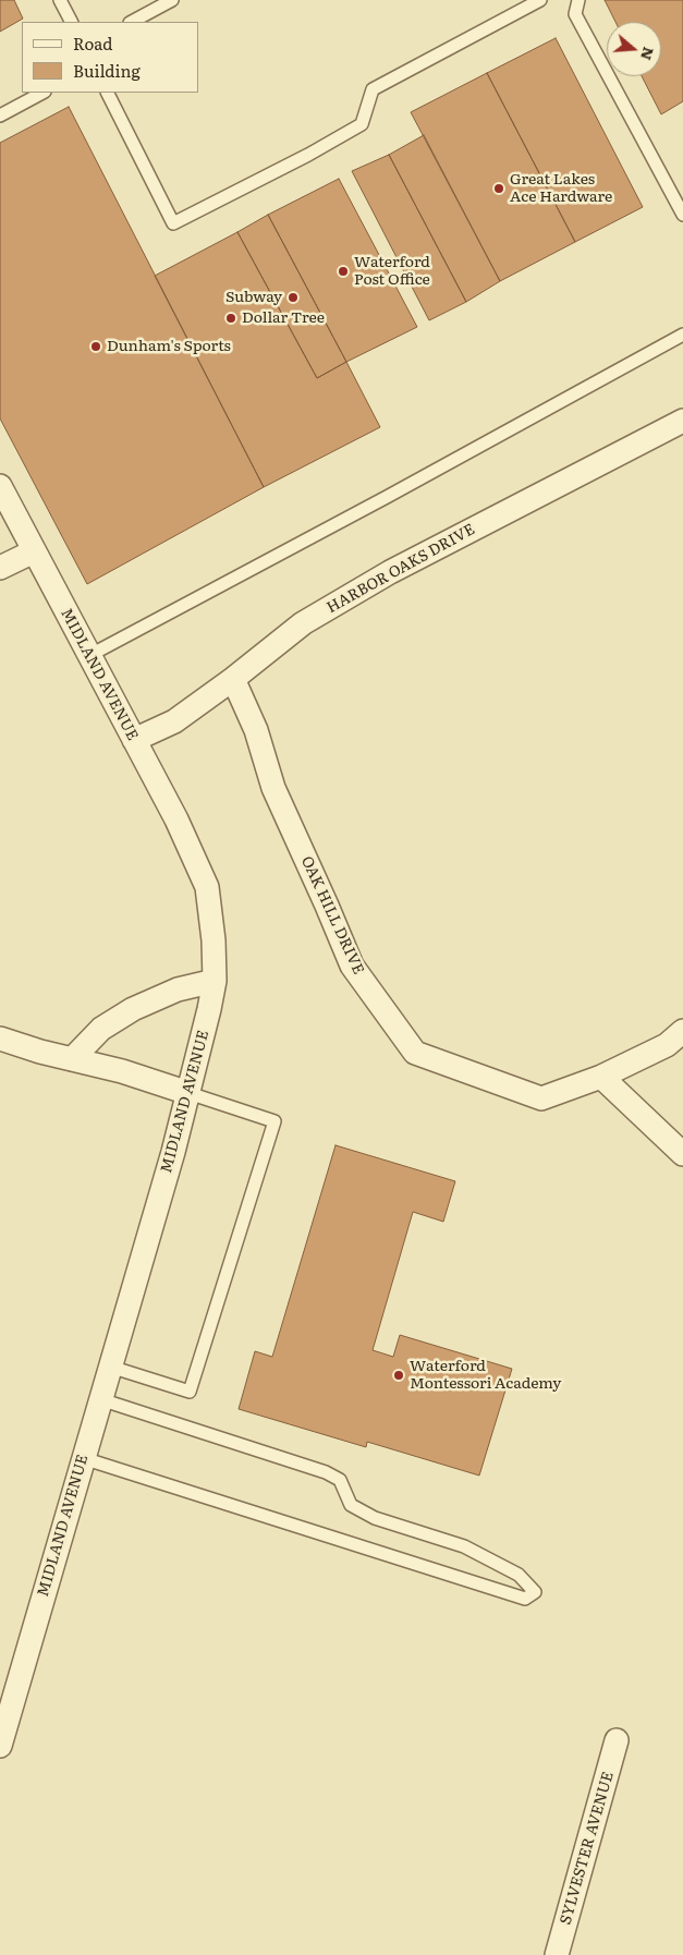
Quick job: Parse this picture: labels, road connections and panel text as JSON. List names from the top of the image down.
{
  "streets": {
    "street": [
      "HARBOR OAKS DRIVE",
      "MIDLAND AVENUE",
      "OAK HILL DRIVE",
      "SYLVESTER AVENUE"
    ]
  },
  "crossings": [
    ["HARBOR OAKS DRIVE", "MIDLAND AVENUE"],
    ["HARBOR OAKS DRIVE", "OAK HILL DRIVE"]
  ],
  "places": [
    "Great Lakes Ace Hardware",
    "Waterford Post Office",
    "Subway",
    "Dollar Tree",
    "Dunham's Sports",
    "Waterford Montessori Academy"
  ],
  "legend": ["Road", "Building"],
  "north": "right"
}
